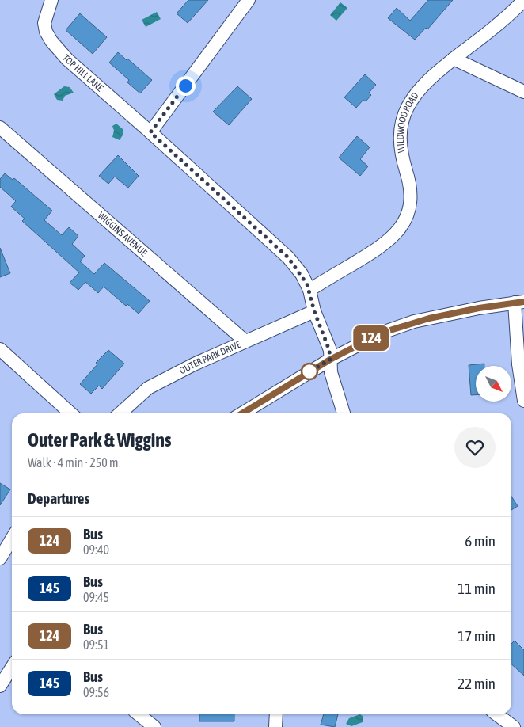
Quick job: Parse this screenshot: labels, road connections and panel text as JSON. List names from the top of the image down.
{
  "streets": {
    "street": [
      "TOP HILL LANE",
      "WILDWOOD ROAD",
      "WIGGINS AVENUE",
      "OUTER PARK DRIVE"
    ]
  },
  "crossings": [
    ["WIGGINS AVENUE", "OUTER PARK DRIVE"]
  ],
  "lines": ["bus line 124"],
  "north": "bottom right",
  "page": {
    "on_map": "124",
    "heading": [
      ["Outer Park & Wiggins", "Walk · 4 min · 250 m"],
      "Departures"
    ],
    "list": [
      {
        "mark": "124",
        "name": "Bus",
        "note": "09:40",
        "value": "6 min"
      },
      {
        "mark": "145",
        "name": "Bus",
        "note": "09:45",
        "value": "11 min"
      },
      {
        "mark": "124",
        "name": "Bus",
        "note": "09:51",
        "value": "17 min"
      },
      {
        "mark": "145",
        "name": "Bus",
        "note": "09:56",
        "value": "22 min"
      }
    ]
  }
}
